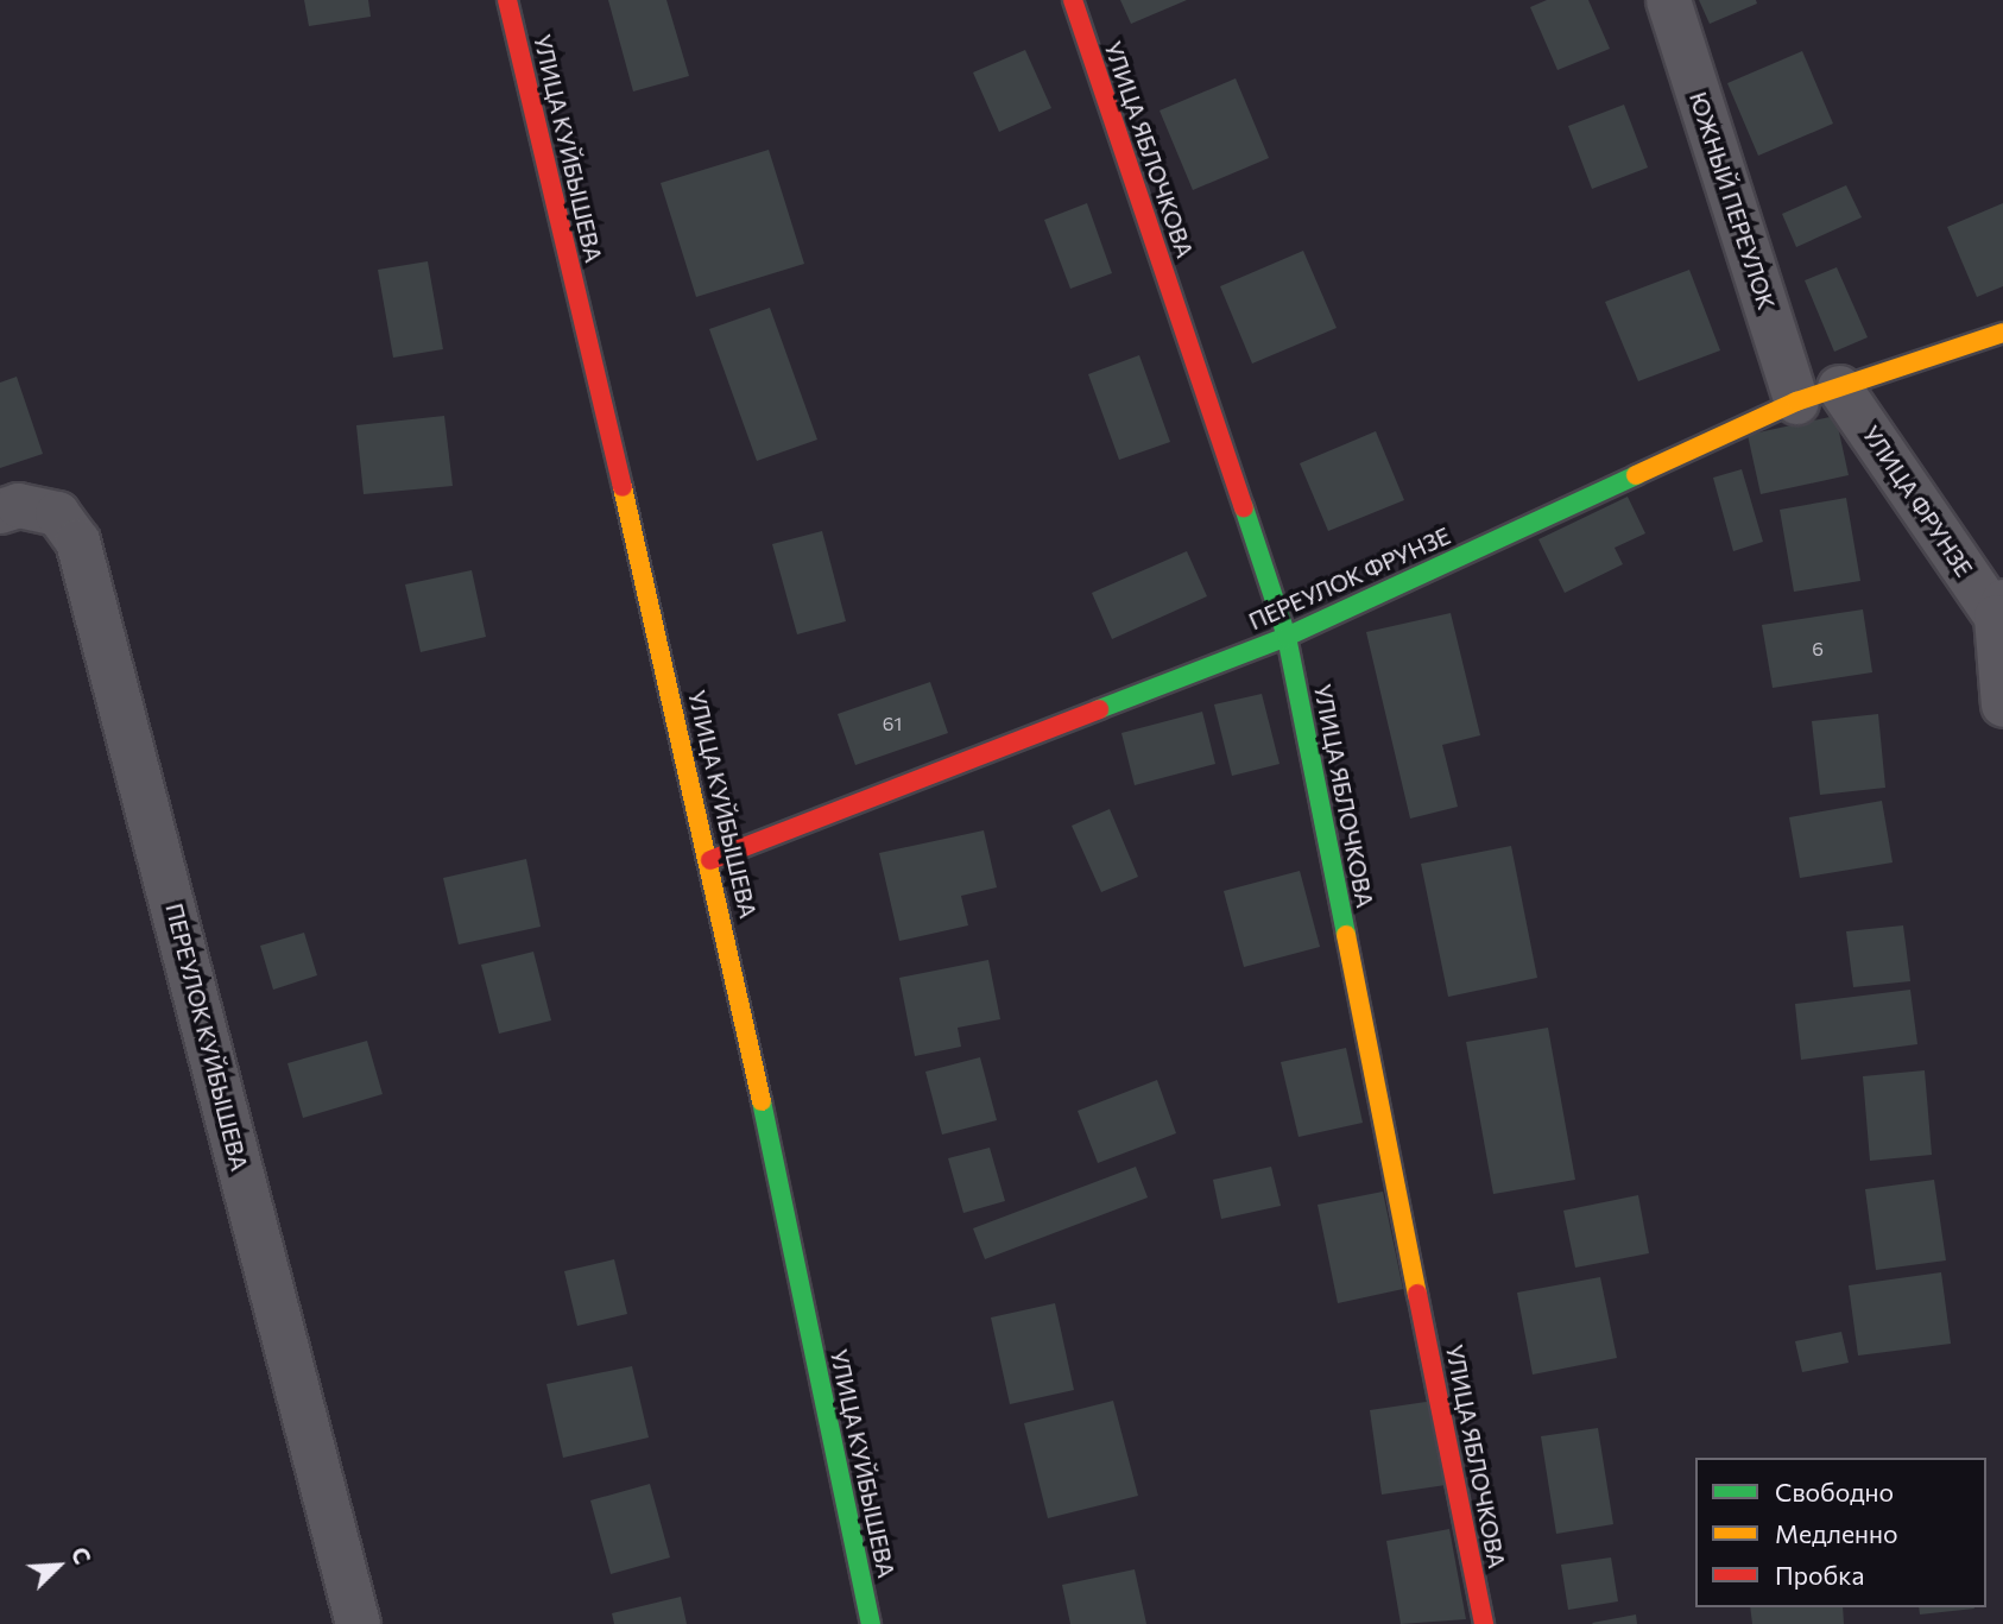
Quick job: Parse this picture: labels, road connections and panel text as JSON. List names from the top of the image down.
{
  "streets": {
    "street": [
      "УЛИЦА КУЙБЫШЕВА",
      "УЛИЦА ЯБЛОЧКОВА",
      "ЮЖНЫЙ ПЕРЕУЛОК",
      "УЛИЦА ФРУНЗЕ",
      "ПЕРЕУЛОК ФРУНЗЕ",
      "ПЕРЕУЛОК КУЙБЫШЕВА"
    ]
  },
  "crossings": [
    ["УЛИЦА КУЙБЫШЕВА", "ПЕРЕУЛОК ФРУНЗЕ"],
    ["УЛИЦА ЯБЛОЧКОВА", "ПЕРЕУЛОК ФРУНЗЕ"],
    ["ЮЖНЫЙ ПЕРЕУЛОК", "ПЕРЕУЛОК ФРУНЗЕ"],
    ["УЛИЦА ФРУНЗЕ", "ПЕРЕУЛОК ФРУНЗЕ"]
  ],
  "house_numbers": ["6", "61"],
  "legend": ["Свободно", "Медленно", "Пробка"],
  "north": "top right"
}
